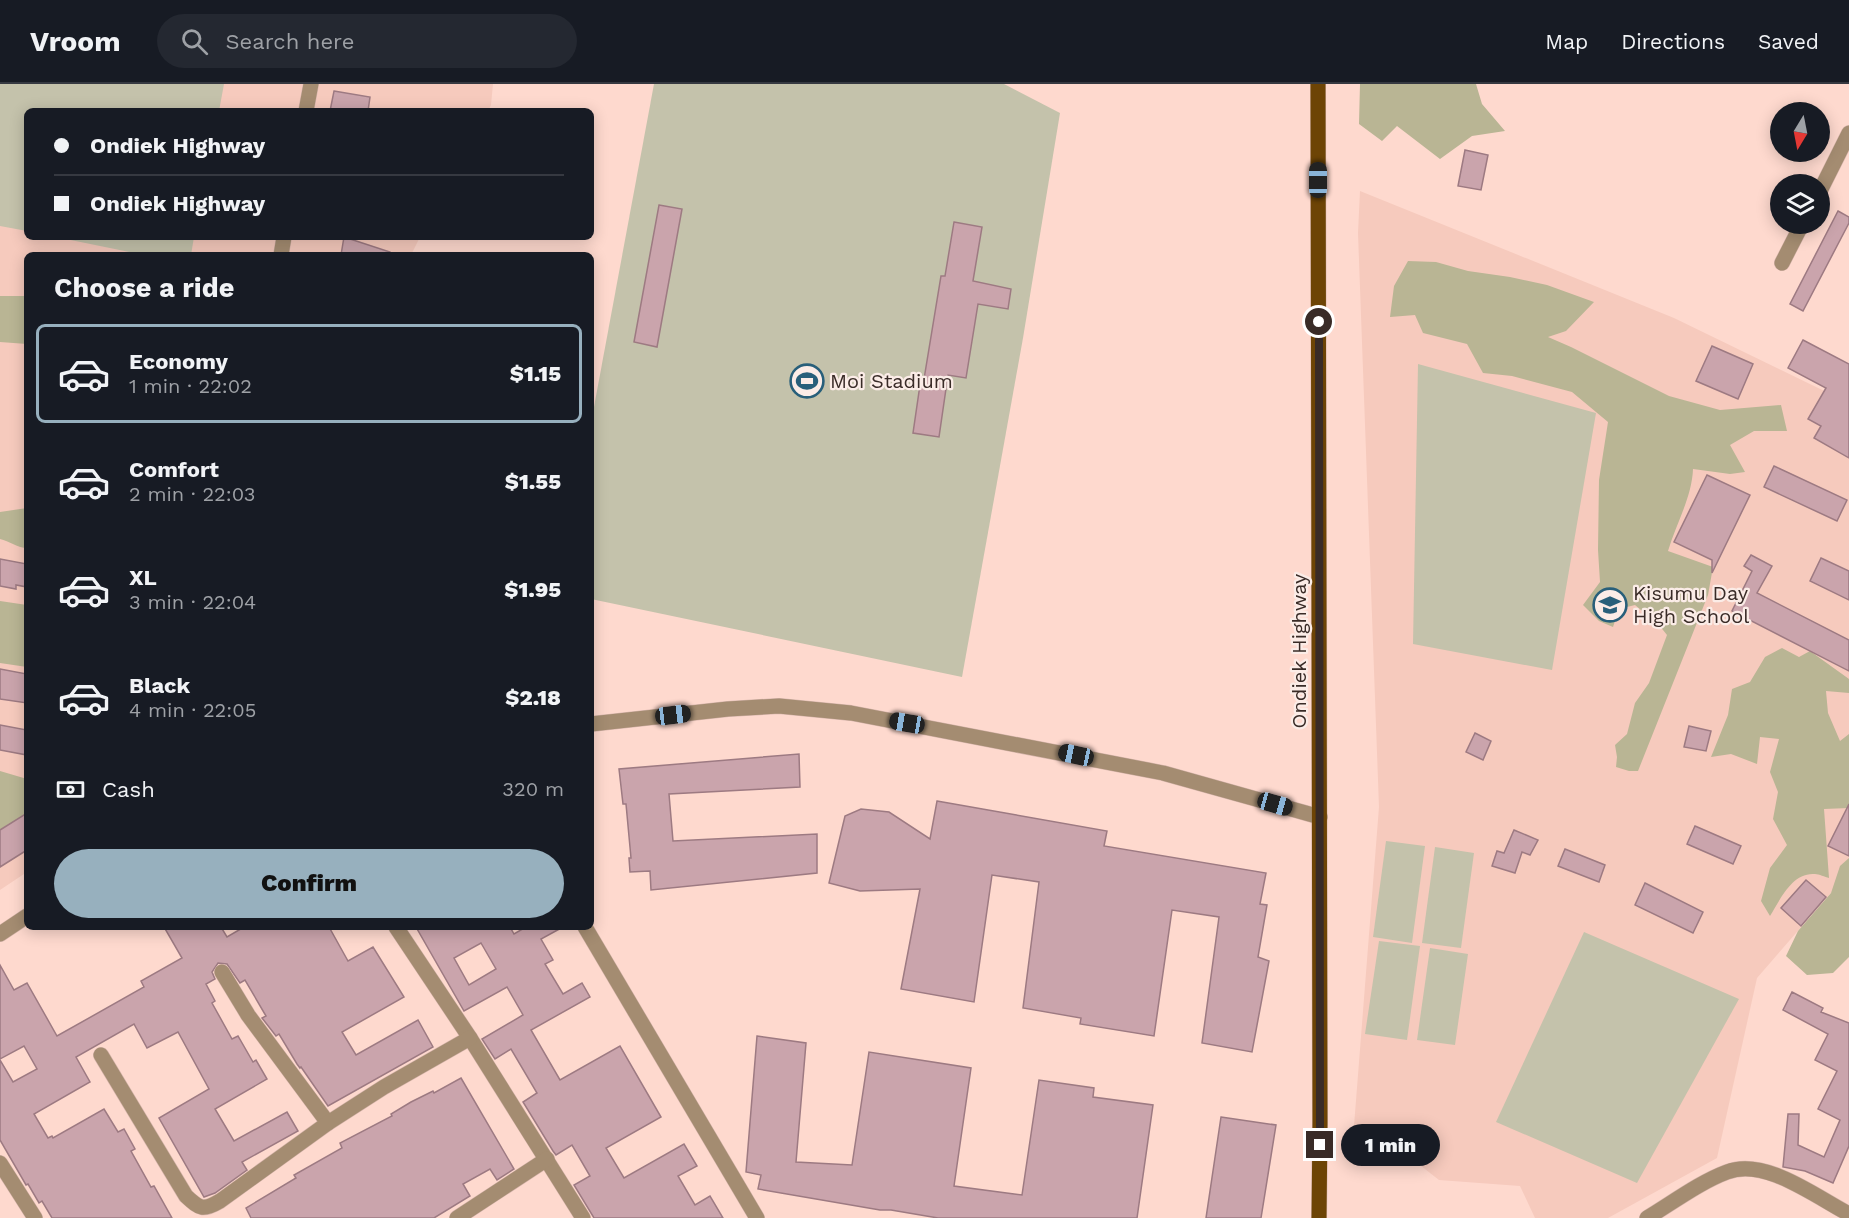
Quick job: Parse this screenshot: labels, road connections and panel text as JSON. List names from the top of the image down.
{
  "streets": {
    "main road": ["Ondiek Highway"]
  },
  "places": {
    "sports": ["Moi Stadium"],
    "school or university": ["Kisumu Day High School"]
  },
  "north": "bottom",
  "page": {
    "header": "Vroom",
    "search": "Search here",
    "nav": ["Map", "Directions", "Saved"],
    "banner": ["Ondiek Highway", "Ondiek Highway"],
    "heading": "Choose a ride",
    "list": [
      {
        "name": "Economy",
        "note": "1 min · 22:02",
        "value": "$1.15"
      },
      {
        "name": "Comfort",
        "note": "2 min · 22:03",
        "value": "$1.55"
      },
      {
        "name": "XL",
        "note": "3 min · 22:04",
        "value": "$1.95"
      },
      {
        "name": "Black",
        "note": "4 min · 22:05",
        "value": "$2.18"
      }
    ],
    "pay": ["Cash", "320 m"],
    "buttons": "Confirm",
    "bubble": "1 min"
  }
}
